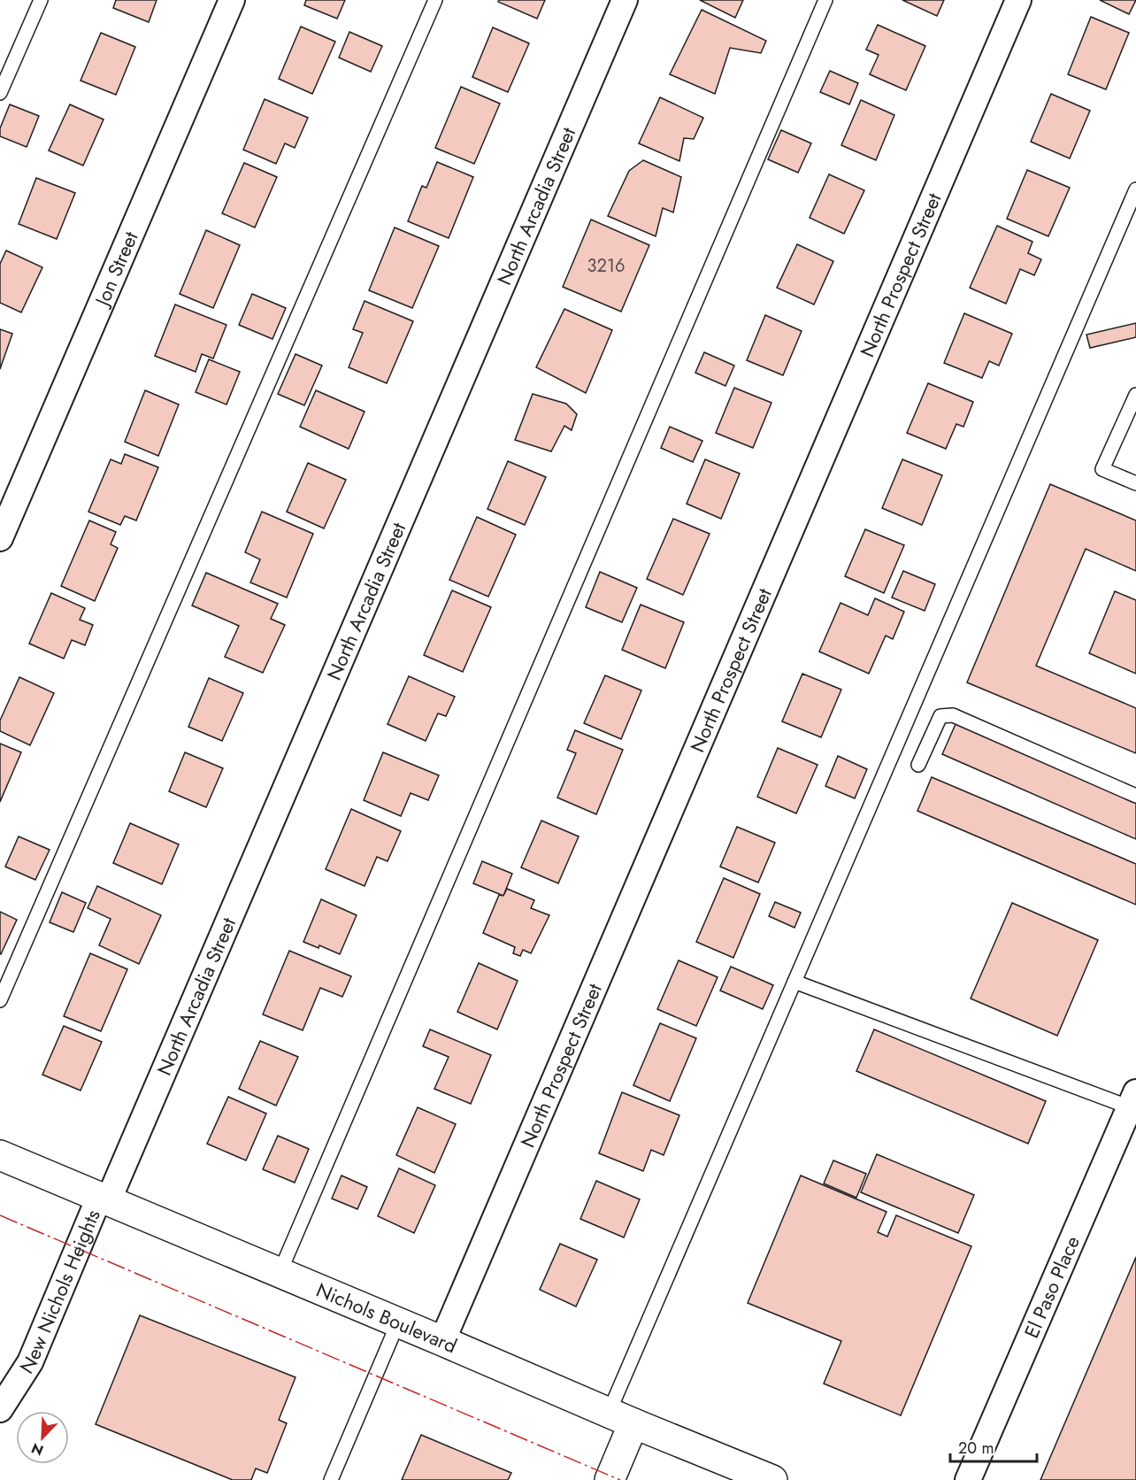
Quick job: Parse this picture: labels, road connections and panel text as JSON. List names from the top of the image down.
{
  "streets": {
    "street": [
      "North Arcadia Street",
      "Jon Street",
      "North Prospect Street",
      "El Paso Place",
      "New Nichols Heights",
      "Nichols Boulevard"
    ]
  },
  "crossings": [
    ["North Arcadia Street", "New Nichols Heights"],
    ["North Arcadia Street", "Nichols Boulevard"],
    ["North Prospect Street", "Nichols Boulevard"],
    ["New Nichols Heights", "Nichols Boulevard"]
  ],
  "house_numbers": ["3216"],
  "scale_bar": "20 m",
  "north": "bottom left"
}
